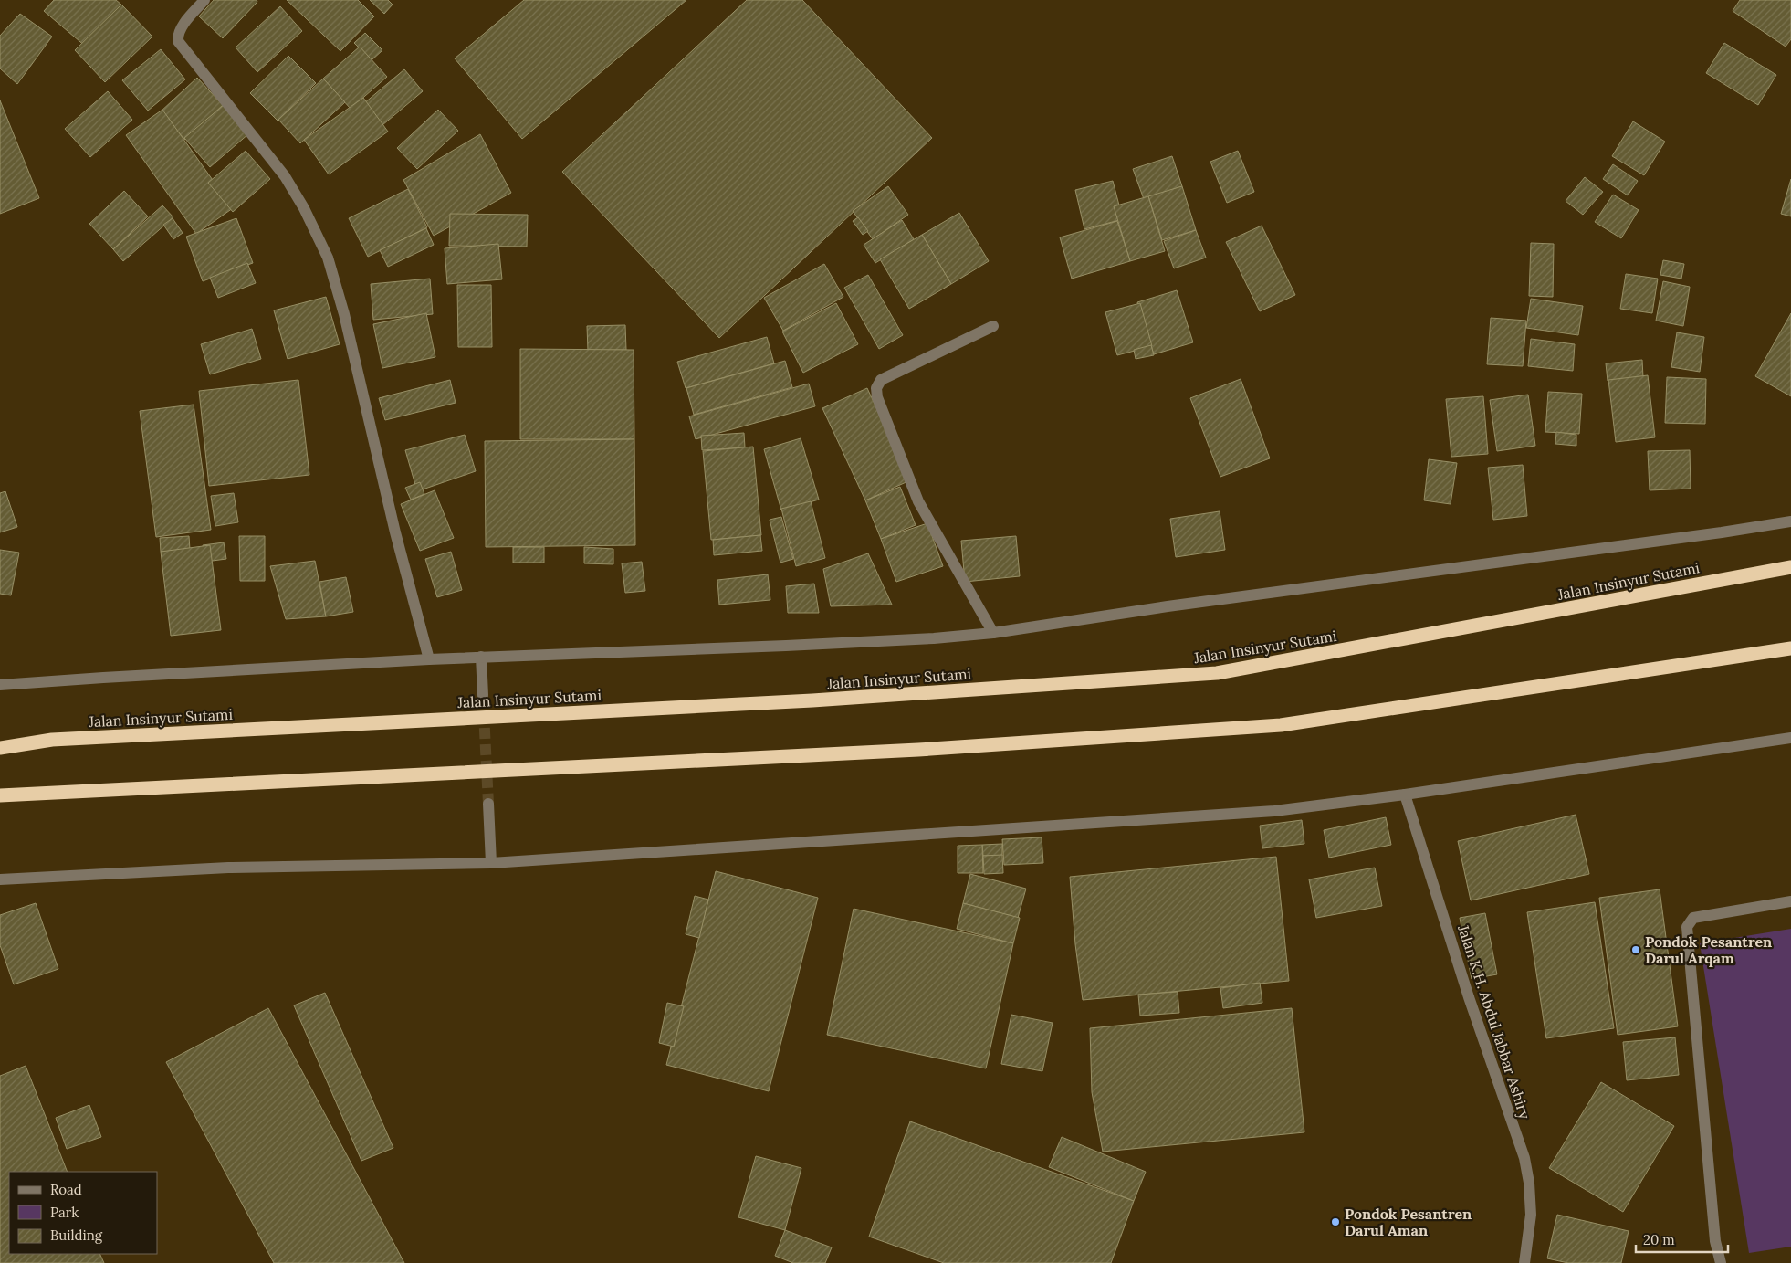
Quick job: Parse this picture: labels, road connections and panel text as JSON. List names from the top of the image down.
{
  "streets": {
    "highway": ["Jalan Insinyur Sutami"],
    "street": ["Jalan K.H. Abdul Jabbar Ashiry"]
  },
  "places": ["Pondok Pesantren Darul Arqam", "Pondok Pesantren Darul Aman"],
  "legend": ["Road", "Park", "Building"],
  "scale_bar": "20 m"
}
